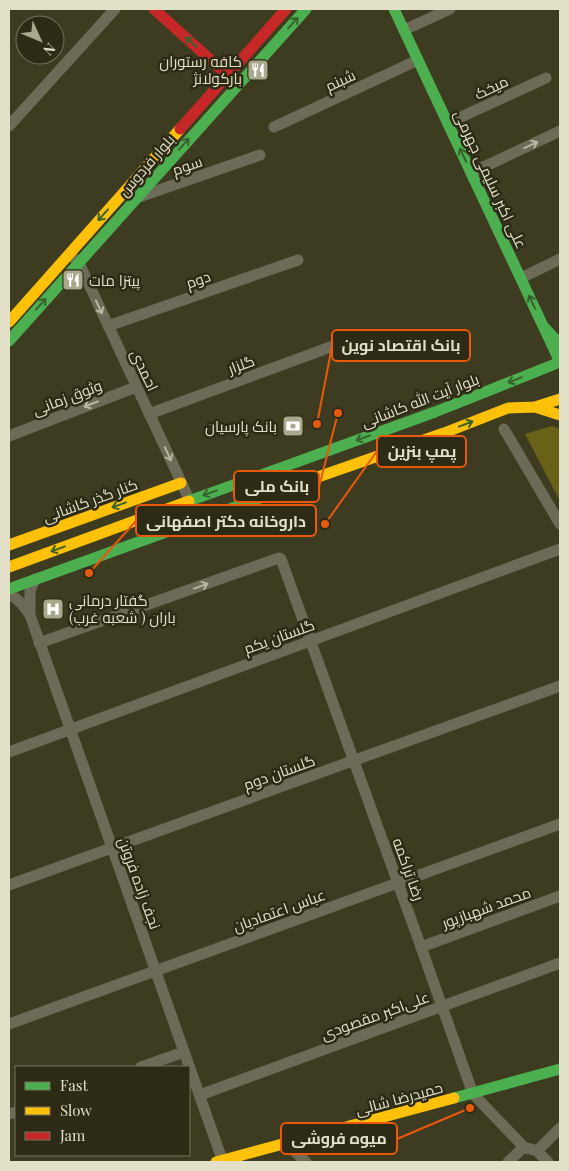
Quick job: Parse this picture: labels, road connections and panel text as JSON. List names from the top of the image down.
{
  "streets": {
    "main road": [
      "بلوار فردوس",
      "علی اکبر سلیمی جهرمی",
      "بلوار آیت الله کاشانی",
      "کنار گذر کاشانی",
      "حمیدرضا شالی"
    ],
    "street": [
      "شبنم",
      "میخک",
      "سوم",
      "دوم",
      "گلزار",
      "احمدی",
      "وثوق زمانی",
      "گلستان یکم",
      "گلستان دوم",
      "رضا تراکمه",
      "نجف زاده فروتن",
      "محمد شهبازپور",
      "عباس اعتمادیان",
      "علی‌اکبر مقصودی"
    ]
  },
  "crossings": [
    ["شبنم", "علی اکبر سلیمی جهرمی"],
    ["میخک", "علی اکبر سلیمی جهرمی"],
    ["بلوار فردوس", "سوم"],
    ["بلوار فردوس", "احمدی"],
    ["علی اکبر سلیمی جهرمی", "بلوار آیت الله کاشانی"],
    ["دوم", "احمدی"],
    ["گلزار", "احمدی"],
    ["احمدی", "وثوق زمانی"],
    ["احمدی", "بلوار آیت الله کاشانی"],
    ["احمدی", "کنار گذر کاشانی"],
    ["گلستان یکم", "رضا تراکمه"],
    ["گلستان یکم", "نجف زاده فروتن"],
    ["گلستان دوم", "رضا تراکمه"],
    ["گلستان دوم", "نجف زاده فروتن"],
    ["رضا تراکمه", "نجف زاده فروتن"],
    ["رضا تراکمه", "محمد شهبازپور"],
    ["رضا تراکمه", "عباس اعتمادیان"],
    ["رضا تراکمه", "علی‌اکبر مقصودی"],
    ["رضا تراکمه", "حمیدرضا شالی"],
    ["نجف زاده فروتن", "عباس اعتمادیان"],
    ["نجف زاده فروتن", "علی‌اکبر مقصودی"],
    ["نجف زاده فروتن", "حمیدرضا شالی"]
  ],
  "one_way": ["احمدی", "وثوق زمانی"],
  "places": {
    "restaurant": ["کافه رستوران بارکولانژ", "پیتزا مات"],
    "other": [
      "بانک ملی",
      "بانک اقتصاد نوین",
      "پمپ بنزین",
      "داروخانه دکتر اصفهانی",
      "میوه فروشی"
    ],
    "bank": ["بانک پارسیان"],
    "hospital": ["گفتار درمانی باران ( شعبه غرب)"]
  },
  "legend": ["Fast", "Slow", "Jam"],
  "north": "bottom right"
}
